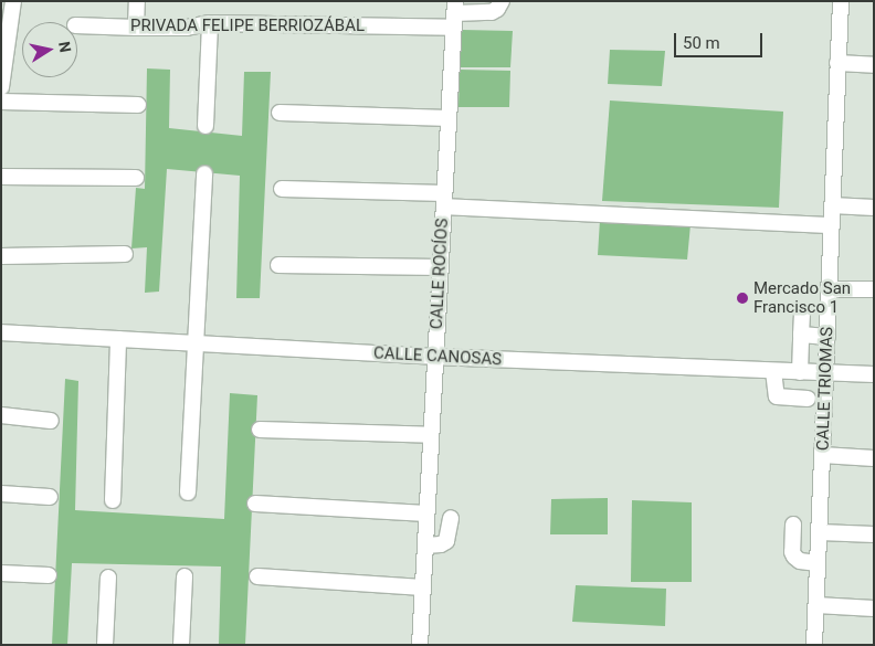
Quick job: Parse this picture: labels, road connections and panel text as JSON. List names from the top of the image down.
{
  "streets": {
    "street": [
      "PRIVADA FELIPE BERRIOZÁBAL",
      "CALLE ROCÍOS",
      "CALLE CANOSAS",
      "CALLE TRIOMAS"
    ]
  },
  "crossings": [
    ["PRIVADA FELIPE BERRIOZÁBAL", "CALLE ROCÍOS"],
    ["CALLE ROCÍOS", "CALLE CANOSAS"],
    ["CALLE CANOSAS", "CALLE TRIOMAS"]
  ],
  "places": ["Mercado San Francisco 1"],
  "scale_bar": "50 m",
  "north": "right"
}
